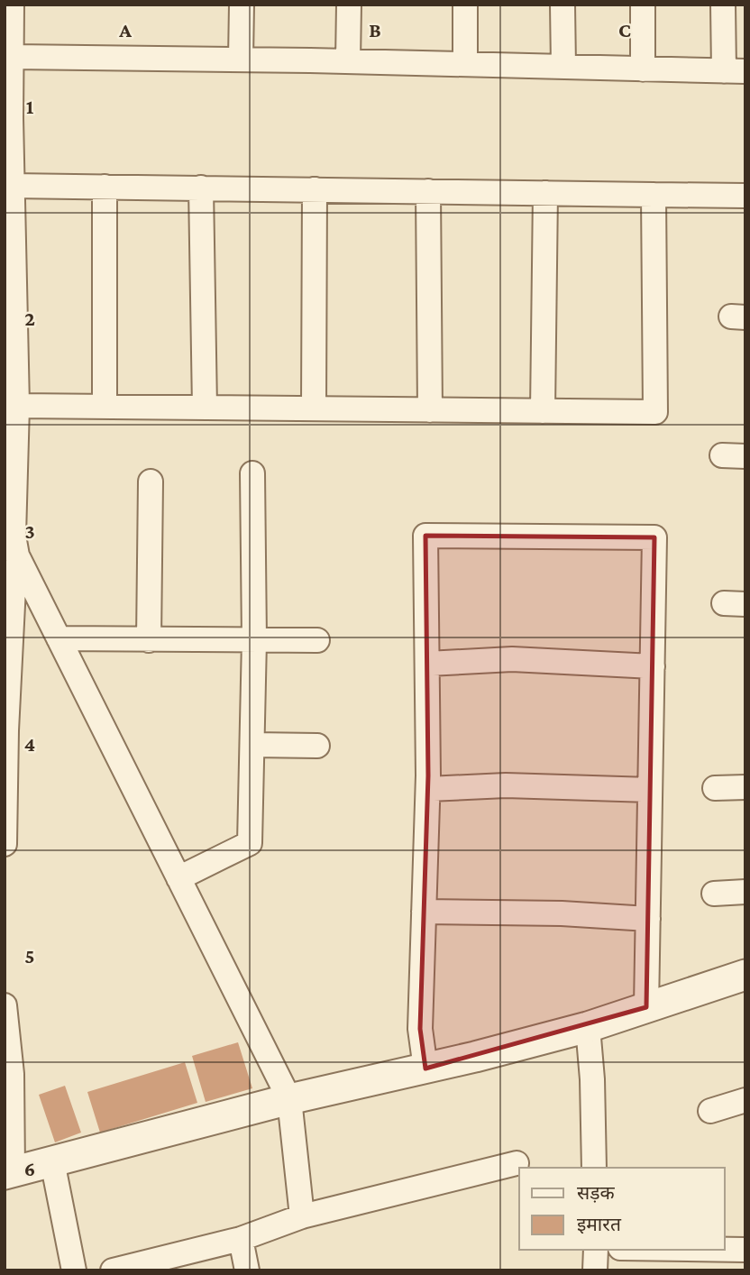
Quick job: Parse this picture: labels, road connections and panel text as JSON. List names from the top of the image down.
{
  "legend": ["सड़क", "इमारत"],
  "grid": {
    "columns": ["A", "B", "C"],
    "rows": [
      "1",
      "2",
      "3",
      "4",
      "5",
      "6"
    ]
  }
}
